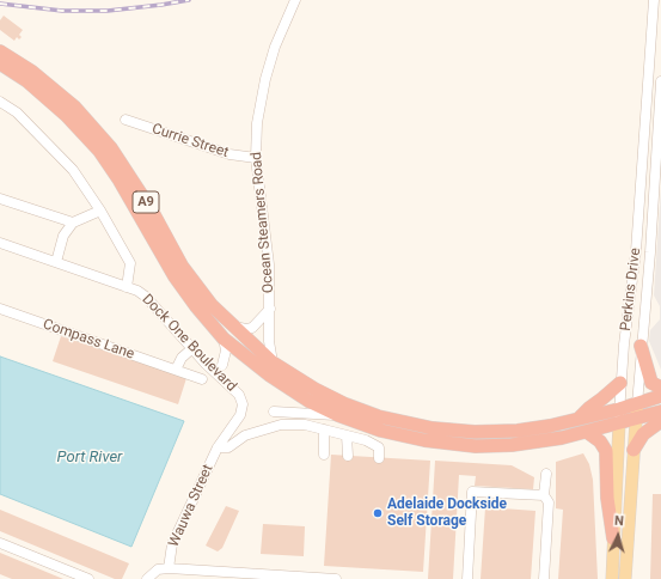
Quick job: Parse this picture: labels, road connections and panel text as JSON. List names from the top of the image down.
{
  "streets": {
    "highway": ["A9"],
    "main road": ["Perkins Drive"],
    "street": [
      "Currie Street",
      "Ocean Steamers Road",
      "Compass Lane",
      "Dock One Boulevard",
      "Wauwa Street"
    ]
  },
  "crossings": [
    ["Currie Street", "Ocean Steamers Road"],
    ["A9", "Ocean Steamers Road"],
    ["A9", "Perkins Drive"],
    ["Dock One Boulevard", "Wauwa Street"]
  ],
  "water": ["Port River"],
  "places": ["Adelaide Dockside Self Storage"],
  "north": "top"
}
